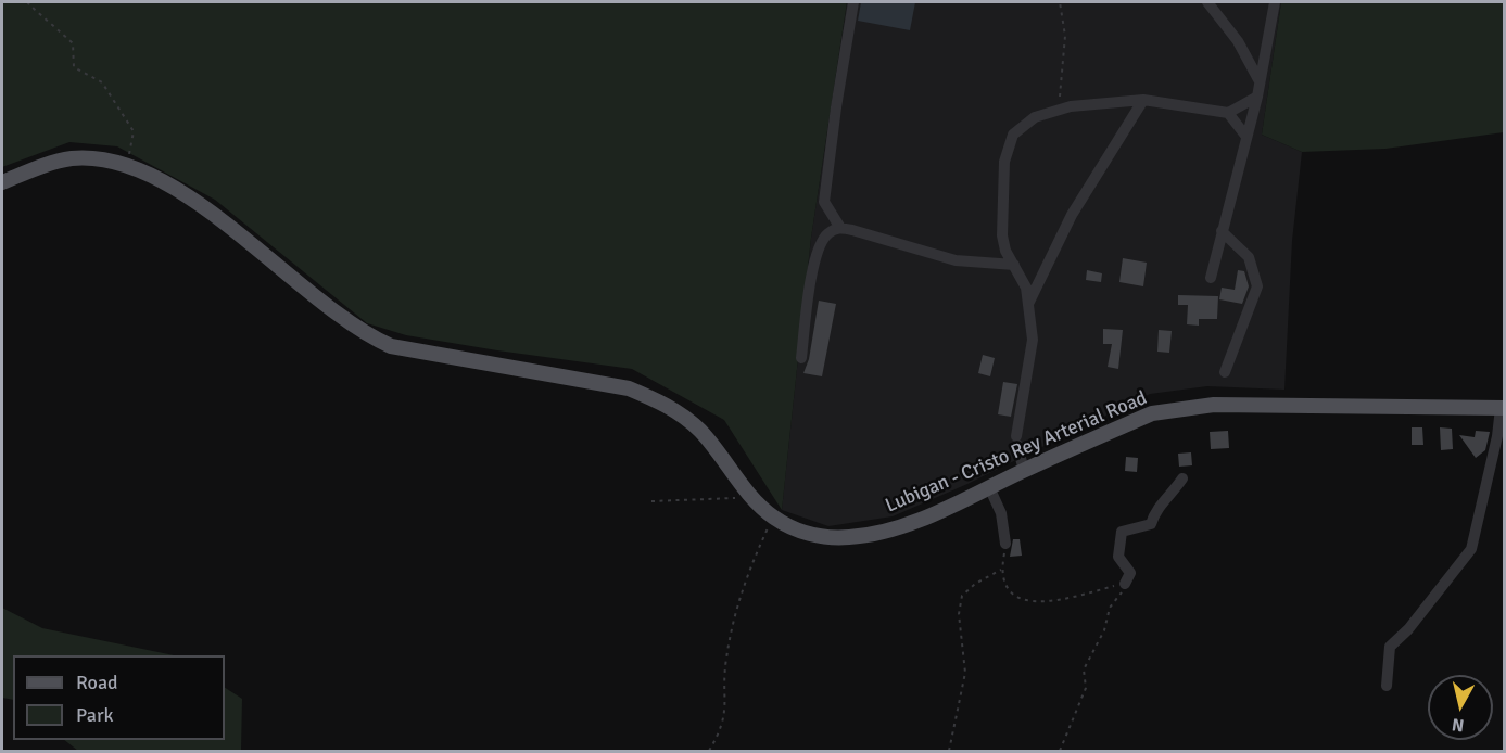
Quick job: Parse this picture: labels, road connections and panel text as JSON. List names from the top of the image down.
{
  "streets": {
    "main road": ["Lubigan - Cristo Rey Arterial Road"]
  },
  "legend": ["Road", "Park"],
  "north": "bottom"
}
